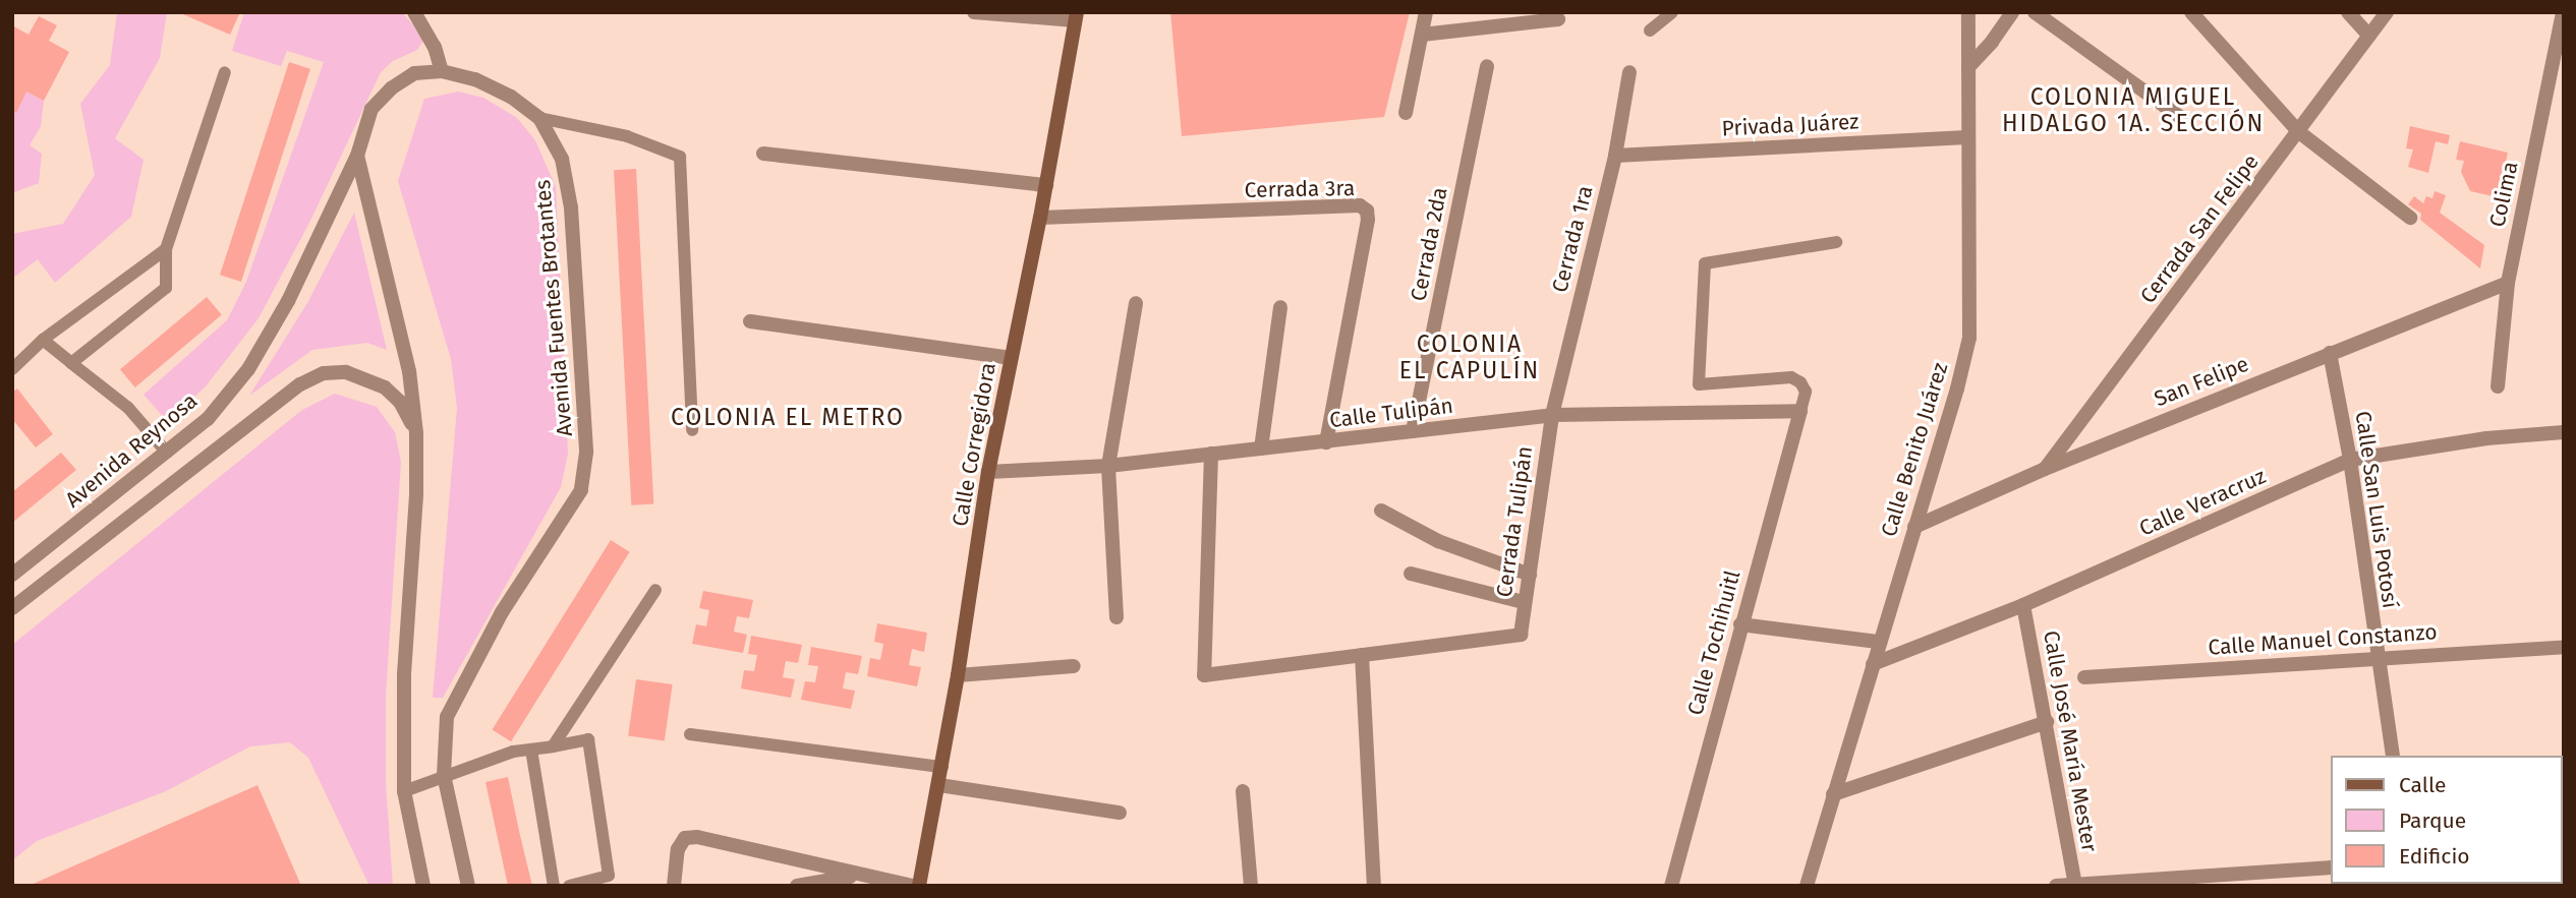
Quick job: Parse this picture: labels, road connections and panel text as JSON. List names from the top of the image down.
{
  "streets": {
    "street": [
      "Privada Juárez",
      "Cerrada 3ra",
      "Colima",
      "Cerrada San Felipe",
      "Cerrada 1ra",
      "Cerrada 2da",
      "Avenida Fuentes Brotantes",
      "San Felipe",
      "Calle Tulipán",
      "Calle Corregidora",
      "Calle Benito Juárez",
      "Avenida Reynosa",
      "Calle Veracruz",
      "Calle San Luis Potosí",
      "Cerrada Tulipán",
      "Calle Manuel Constanzo",
      "Calle Tochihuitl",
      "Calle José María Mester"
    ]
  },
  "crossings": [
    ["Privada Juárez", "Cerrada 1ra"],
    ["Privada Juárez", "Calle Benito Juárez"],
    ["Cerrada 3ra", "Calle Tulipán"],
    ["Cerrada 3ra", "Calle Corregidora"],
    ["Colima", "San Felipe"],
    ["Cerrada San Felipe", "San Felipe"],
    ["Cerrada 1ra", "Calle Tulipán"],
    ["Cerrada 1ra", "Cerrada Tulipán"],
    ["Cerrada 2da", "Calle Tulipán"],
    ["Avenida Fuentes Brotantes", "Avenida Reynosa"],
    ["San Felipe", "Calle Benito Juárez"],
    ["San Felipe", "Calle San Luis Potosí"],
    ["Calle Tulipán", "Calle Corregidora"],
    ["Calle Tulipán", "Cerrada Tulipán"],
    ["Calle Tulipán", "Calle Tochihuitl"],
    ["Calle Benito Juárez", "Calle Veracruz"],
    ["Calle Veracruz", "Calle San Luis Potosí"],
    ["Calle Veracruz", "Calle José María Mester"],
    ["Calle San Luis Potosí", "Calle Manuel Constanzo"]
  ],
  "districts": ["COLONIA MIGUEL HIDALGO 1A. SECCIÓN", "COLONIA EL CAPULÍN", "COLONIA EL METRO"],
  "legend": ["Calle", "Parque", "Edificio"]
}
